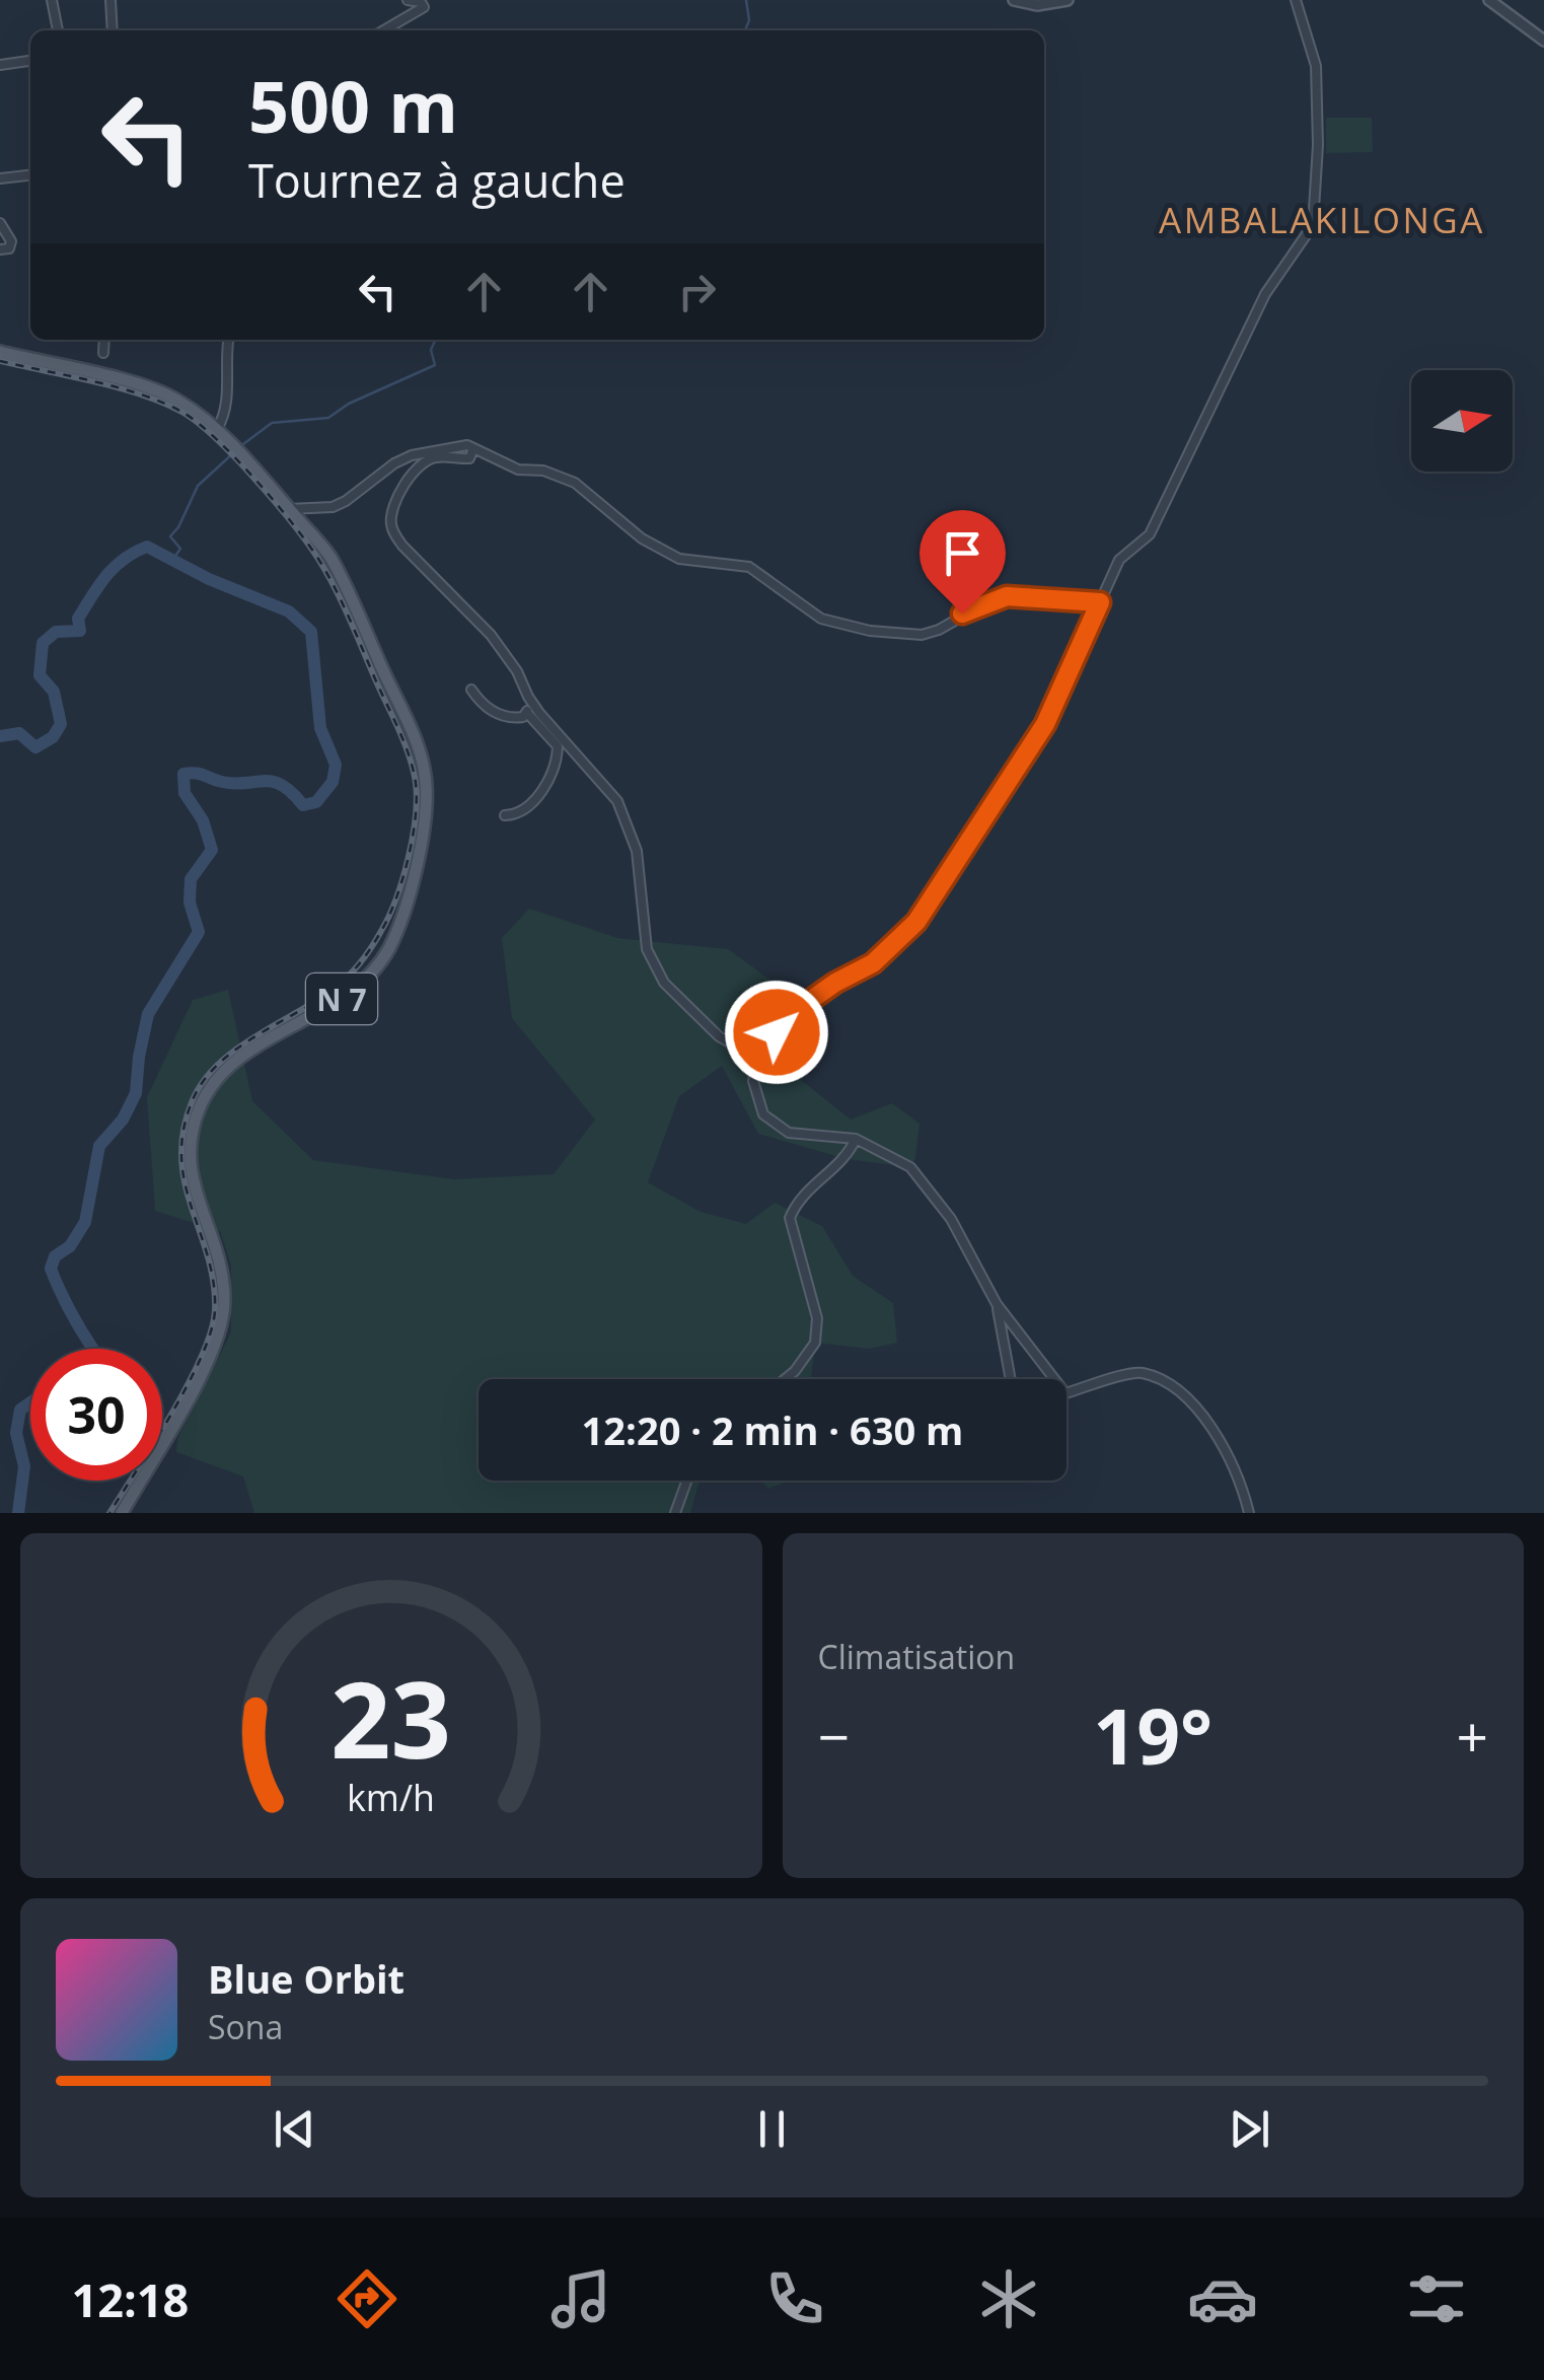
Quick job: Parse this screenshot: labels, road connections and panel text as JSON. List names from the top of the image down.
{
  "streets": {
    "main road": ["N 7"]
  },
  "districts": ["AMBALAKILONGA"],
  "north": "right",
  "page": {
    "turn": ["500 m", "Tournez à gauche"],
    "limit": "30",
    "trip": "12:20 · 2 min · 630 m",
    "tile": "Climatisation",
    "heat": ["−", "19°", "+"],
    "song": ["Blue Orbit", "Sona"],
    "tabs": "12:18",
    "gauge": ["23", "km/h"]
  }
}
